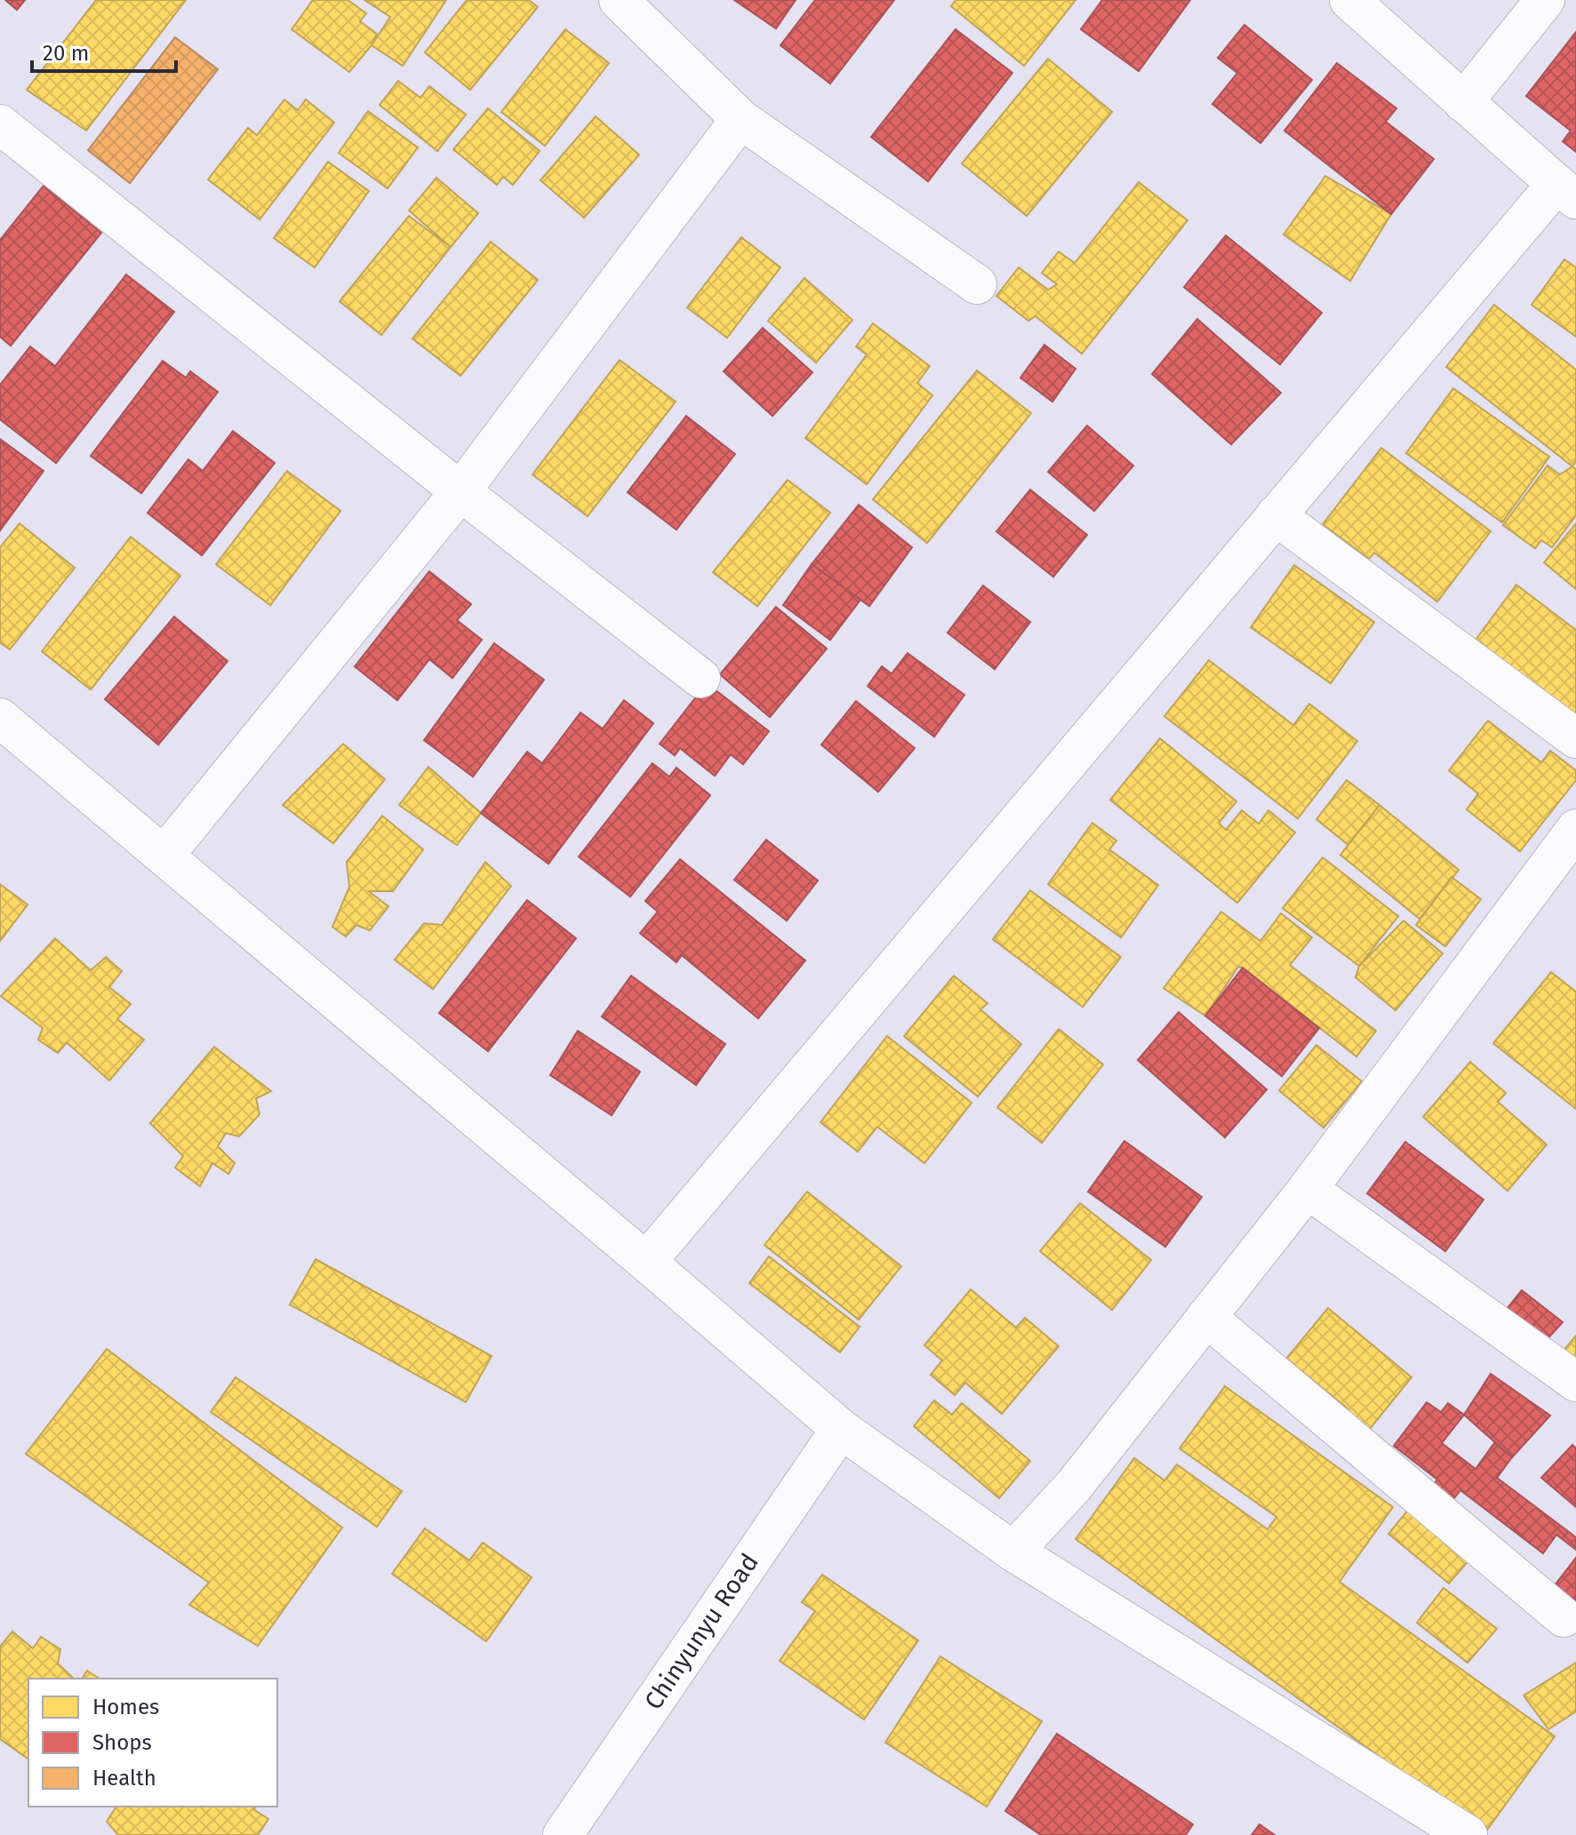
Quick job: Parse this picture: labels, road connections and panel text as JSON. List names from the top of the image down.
{
  "streets": {
    "street": ["Chinyunyu Road"]
  },
  "legend": ["Homes", "Shops", "Health"],
  "scale_bar": "20 m"
}
